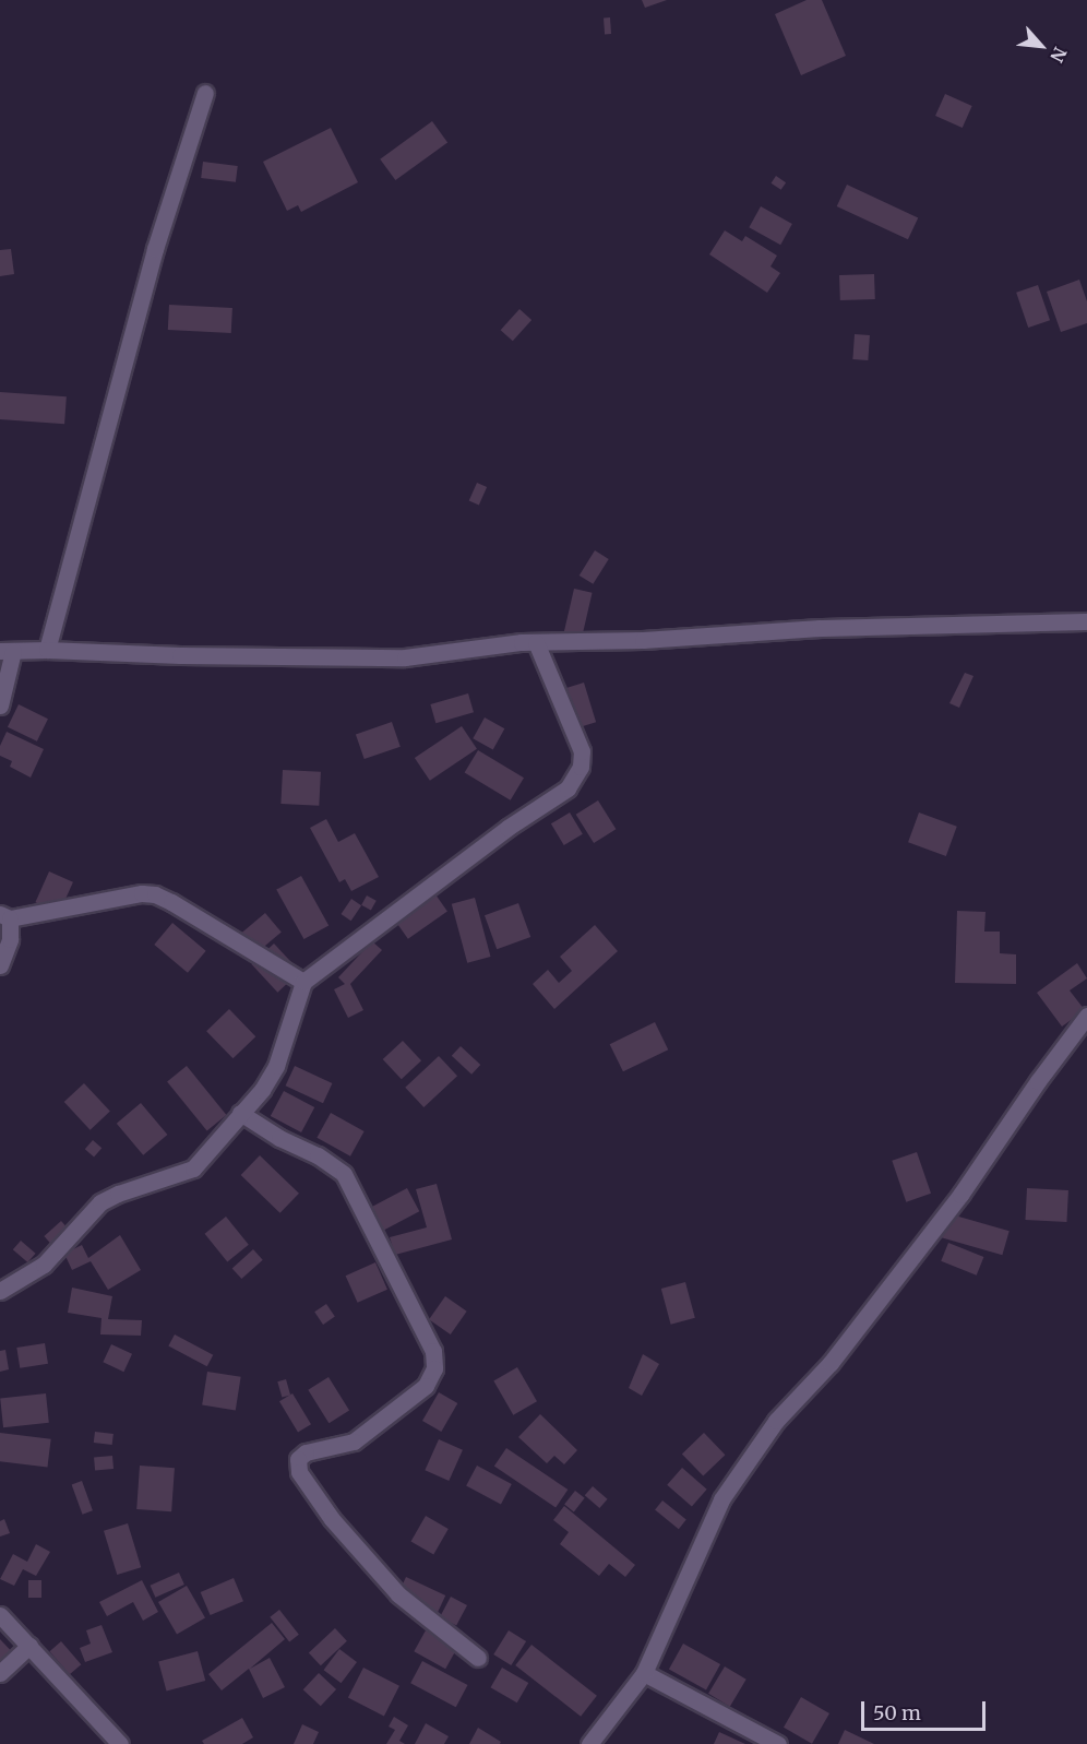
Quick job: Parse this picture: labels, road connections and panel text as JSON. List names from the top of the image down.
{
  "scale_bar": "50 m",
  "north": "bottom right"
}
